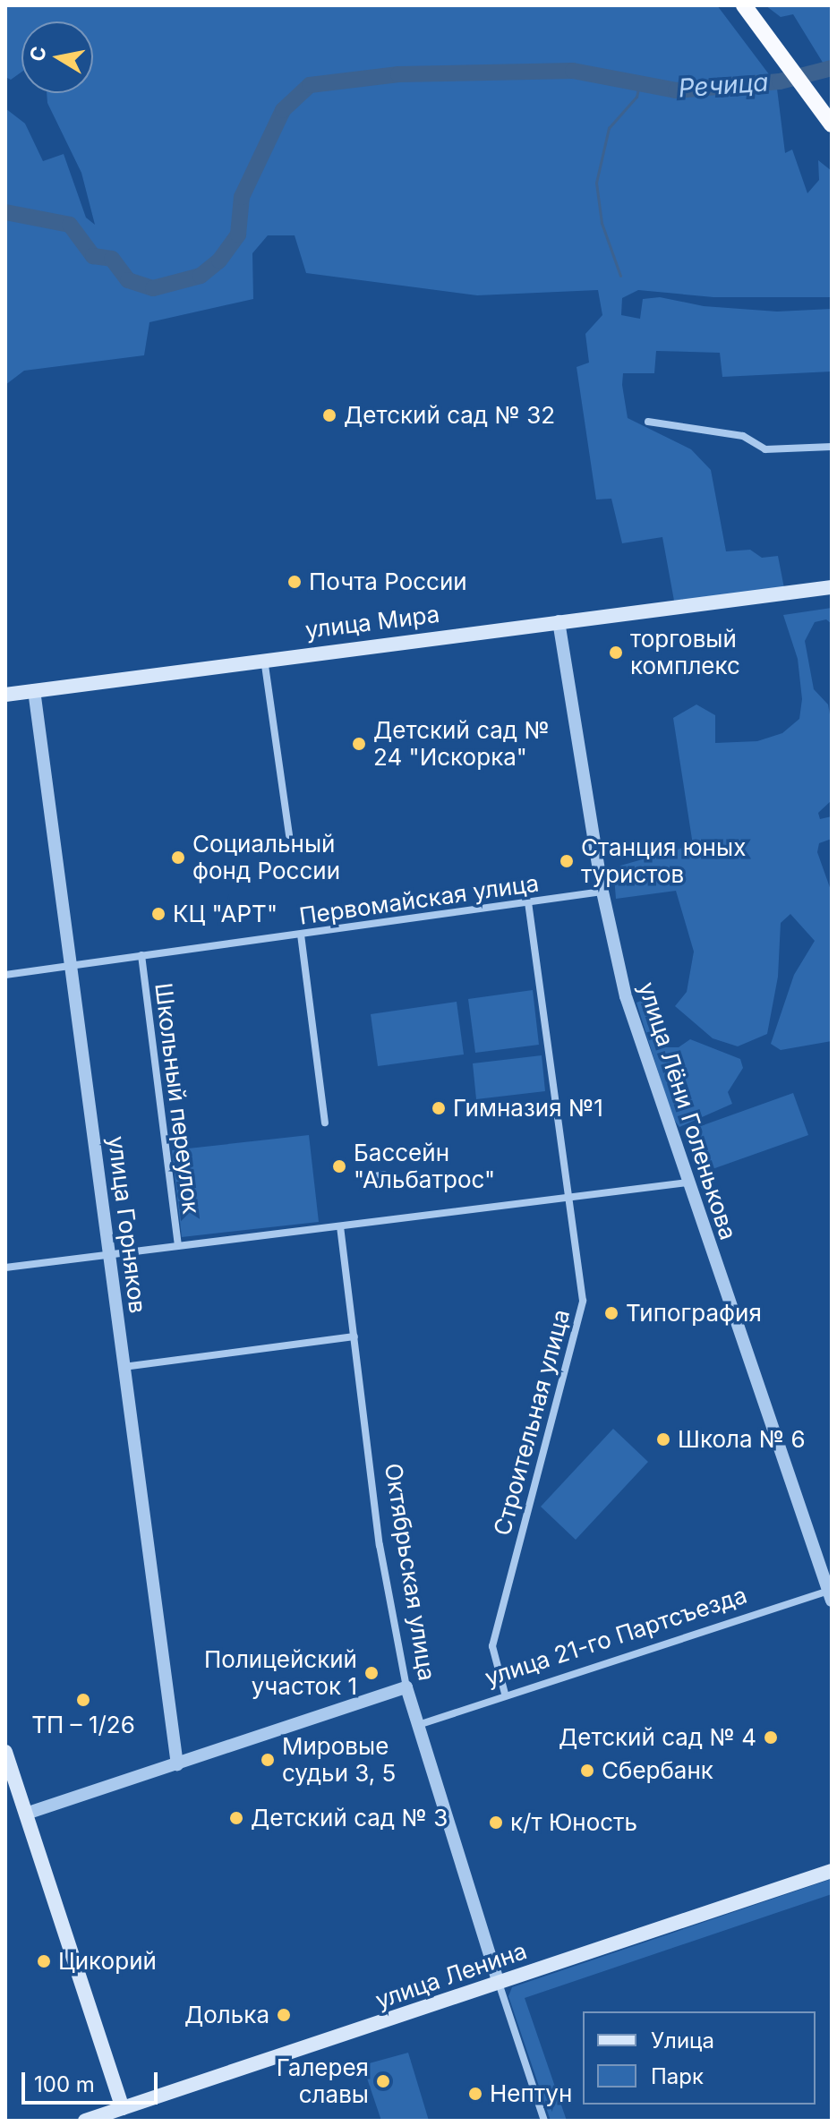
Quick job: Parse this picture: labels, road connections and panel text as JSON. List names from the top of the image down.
{
  "streets": {
    "main road": ["улица Мира", "улица Ленина"],
    "street": [
      "Первомайская улица",
      "Школьный переулок",
      "улица Лёни Голенькова",
      "улица Горняков",
      "Строительная улица",
      "Октябрьская улица",
      "улица 21-го Партсъезда"
    ]
  },
  "crossings": [
    ["улица Мира", "улица Лёни Голенькова"],
    ["улица Мира", "улица Горняков"],
    ["Первомайская улица", "Школьный переулок"],
    ["Первомайская улица", "улица Лёни Голенькова"],
    ["Первомайская улица", "улица Горняков"],
    ["Первомайская улица", "Строительная улица"],
    ["улица Лёни Голенькова", "улица 21-го Партсъезда"],
    ["Строительная улица", "улица 21-го Партсъезда"],
    ["Октябрьская улица", "улица 21-го Партсъезда"],
    ["Октябрьская улица", "улица Ленина"]
  ],
  "water": ["Речица"],
  "places": [
    "Детский сад № 32",
    "Почта России",
    "торговый комплекс",
    "Детский сад № 24 \"Искорка\"",
    "Социальный фонд России",
    "Станция юных туристов",
    "КЦ \"АРТ\"",
    "Гимназия №1",
    "Бассейн \"Альбатрос\"",
    "Типография",
    "Школа № 6",
    "Полицейский участок 1",
    "ТП – 1/26",
    "Детский сад № 4",
    "Мировые судьи 3, 5",
    "Сбербанк",
    "Детский сад № 3",
    "к/т Юность",
    "Цикорий",
    "Долька",
    "Галерея славы",
    "Нептун"
  ],
  "legend": ["Улица", "Парк"],
  "scale_bar": "100 m",
  "north": "left"
}
